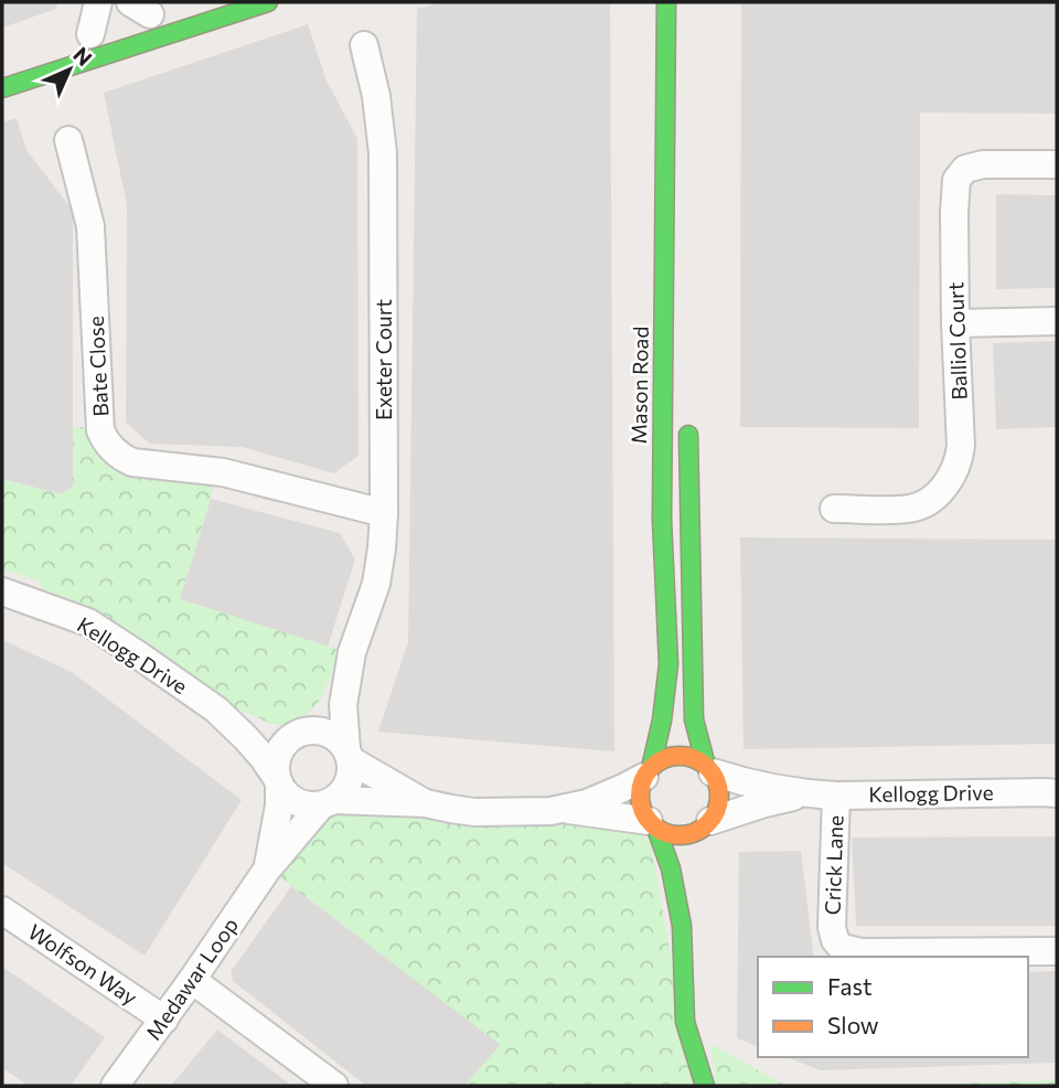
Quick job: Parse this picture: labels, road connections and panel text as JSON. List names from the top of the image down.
{
  "streets": {
    "street": [
      "Balliol Court",
      "Exeter Court",
      "Bate Close",
      "Mason Road",
      "Kellogg Drive",
      "Crick Lane",
      "Wolfson Way",
      "Medawar Loop"
    ]
  },
  "crossings": [
    ["Exeter Court", "Bate Close"],
    ["Exeter Court", "Kellogg Drive"],
    ["Exeter Court", "Medawar Loop"],
    ["Mason Road", "Kellogg Drive"],
    ["Kellogg Drive", "Crick Lane"],
    ["Kellogg Drive", "Medawar Loop"],
    ["Wolfson Way", "Medawar Loop"]
  ],
  "legend": ["Fast", "Slow"],
  "north": "top right"
}
